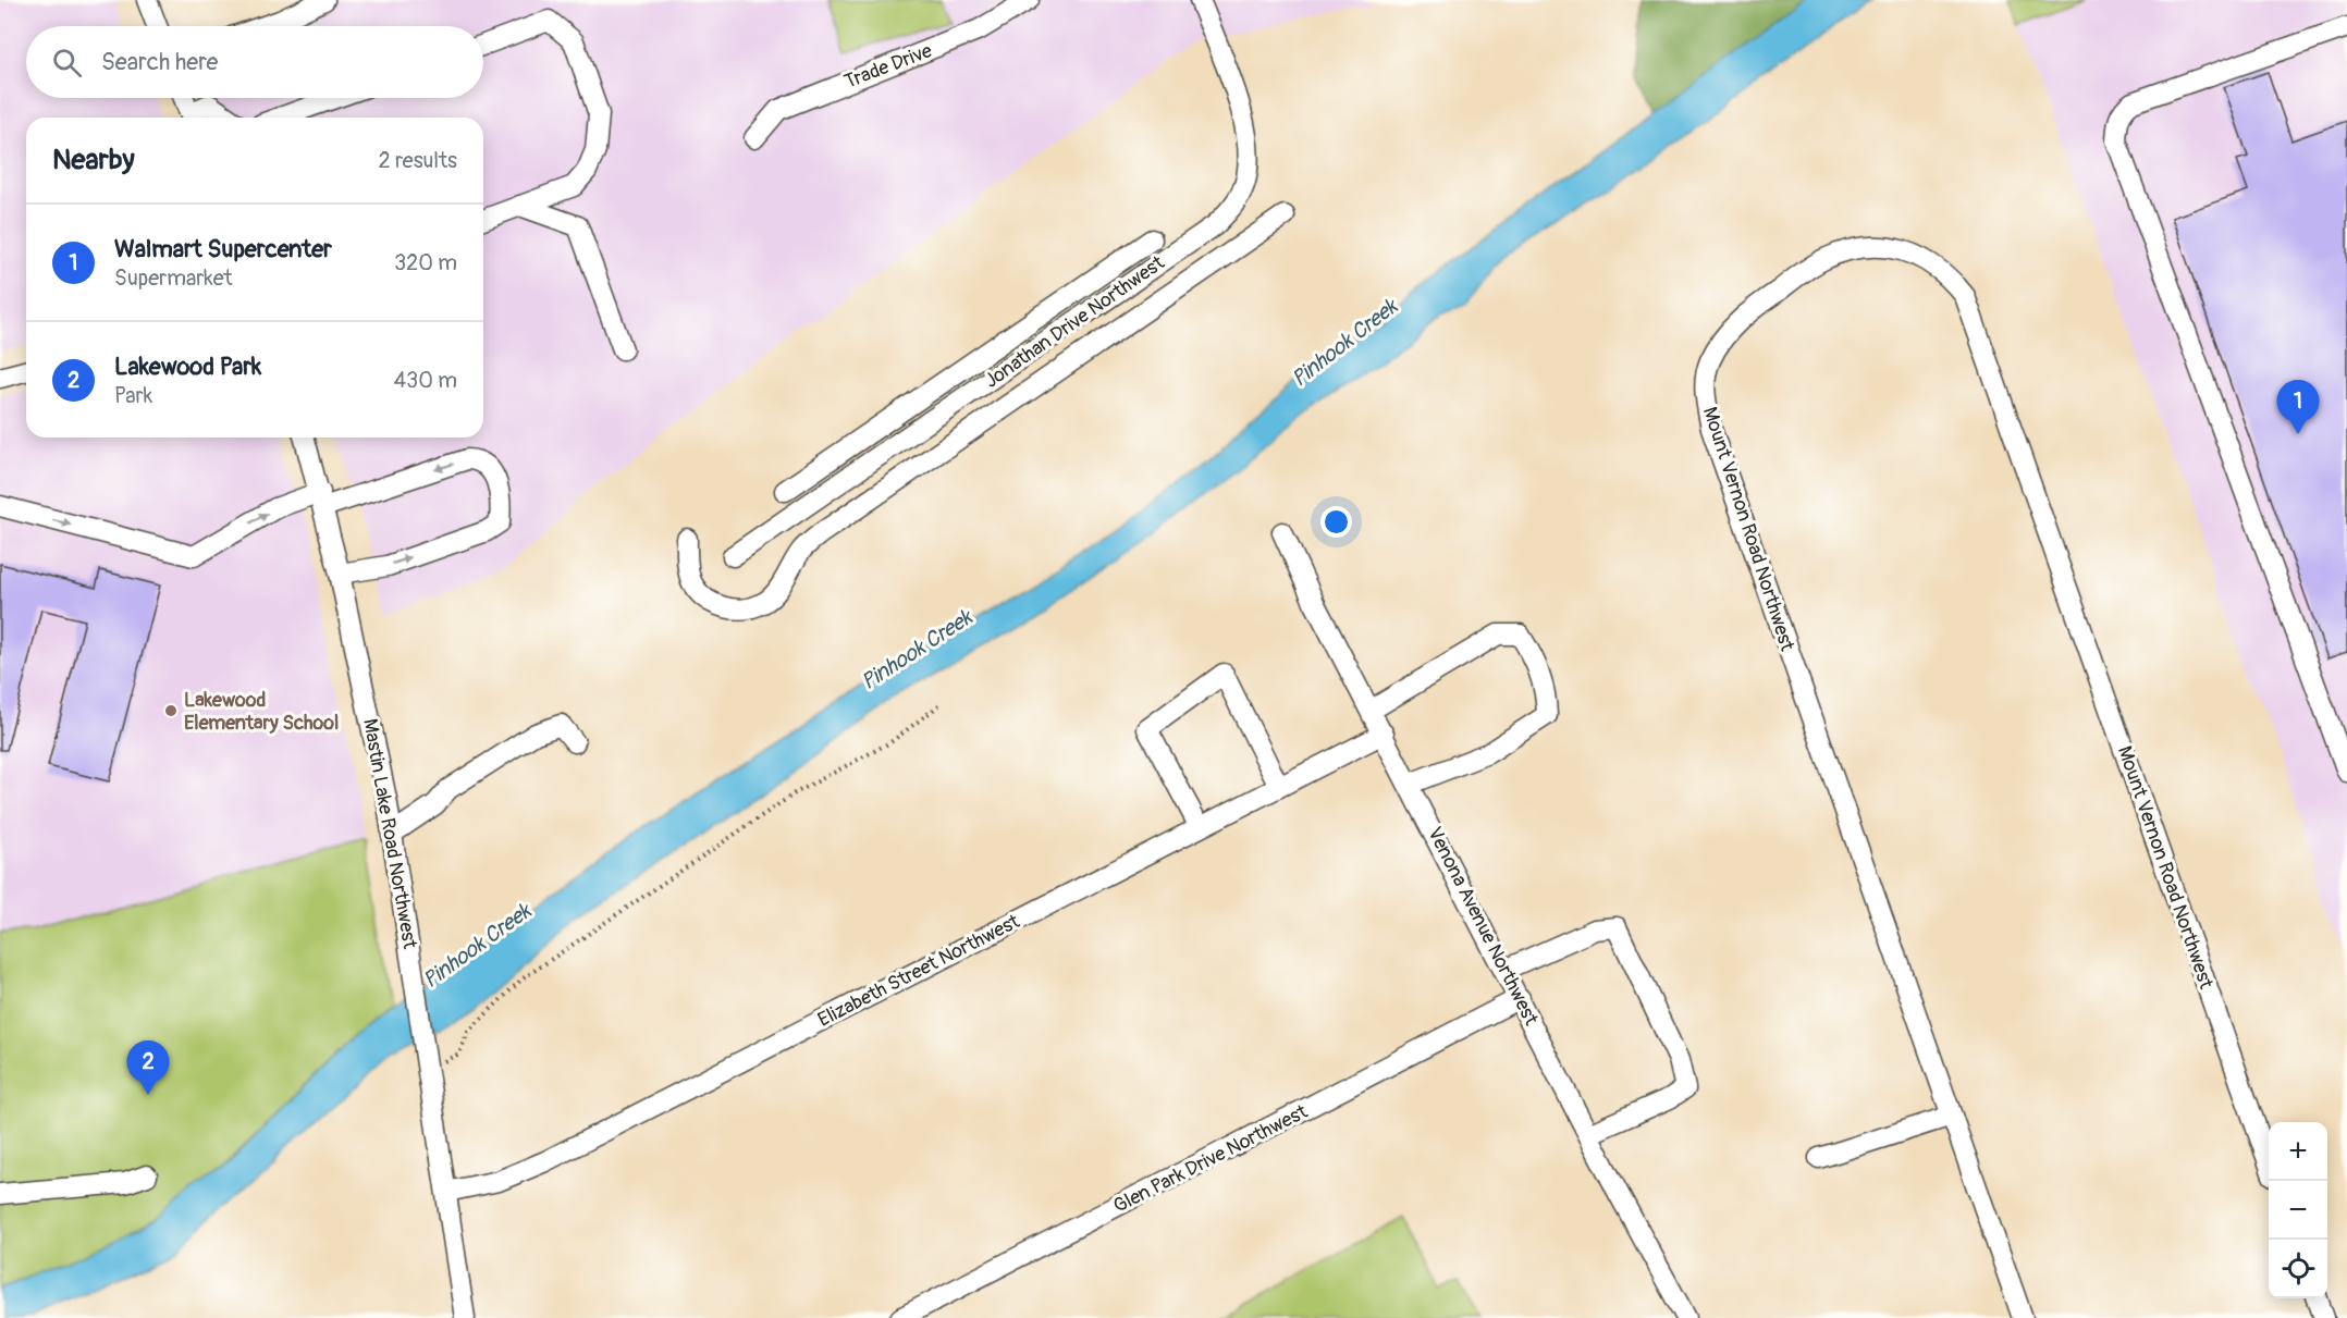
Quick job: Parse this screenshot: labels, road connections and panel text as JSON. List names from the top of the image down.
{
  "streets": {
    "street": [
      "Trade Drive",
      "Jonathan Drive Northwest",
      "Mount Vernon Road Northwest",
      "Mastin Lake Road Northwest",
      "Venona Avenue Northwest",
      "Elizabeth Street Northwest",
      "Glen Park Drive Northwest"
    ]
  },
  "crossings": [
    ["Mastin Lake Road Northwest", "Elizabeth Street Northwest"],
    ["Venona Avenue Northwest", "Elizabeth Street Northwest"],
    ["Venona Avenue Northwest", "Glen Park Drive Northwest"]
  ],
  "water": ["Pinhook Creek"],
  "places": ["Lakewood Elementary School"],
  "page": {
    "search": "Search here",
    "heading": ["Nearby", "2 results"],
    "list": [
      {
        "mark": "1",
        "name": "Walmart Supercenter",
        "note": "Supermarket",
        "value": "320 m"
      },
      {
        "mark": "2",
        "name": "Lakewood Park",
        "note": "Park",
        "value": "430 m"
      }
    ],
    "pins": ["1", "2"],
    "map_buttons": ["+", "−"]
  }
}
